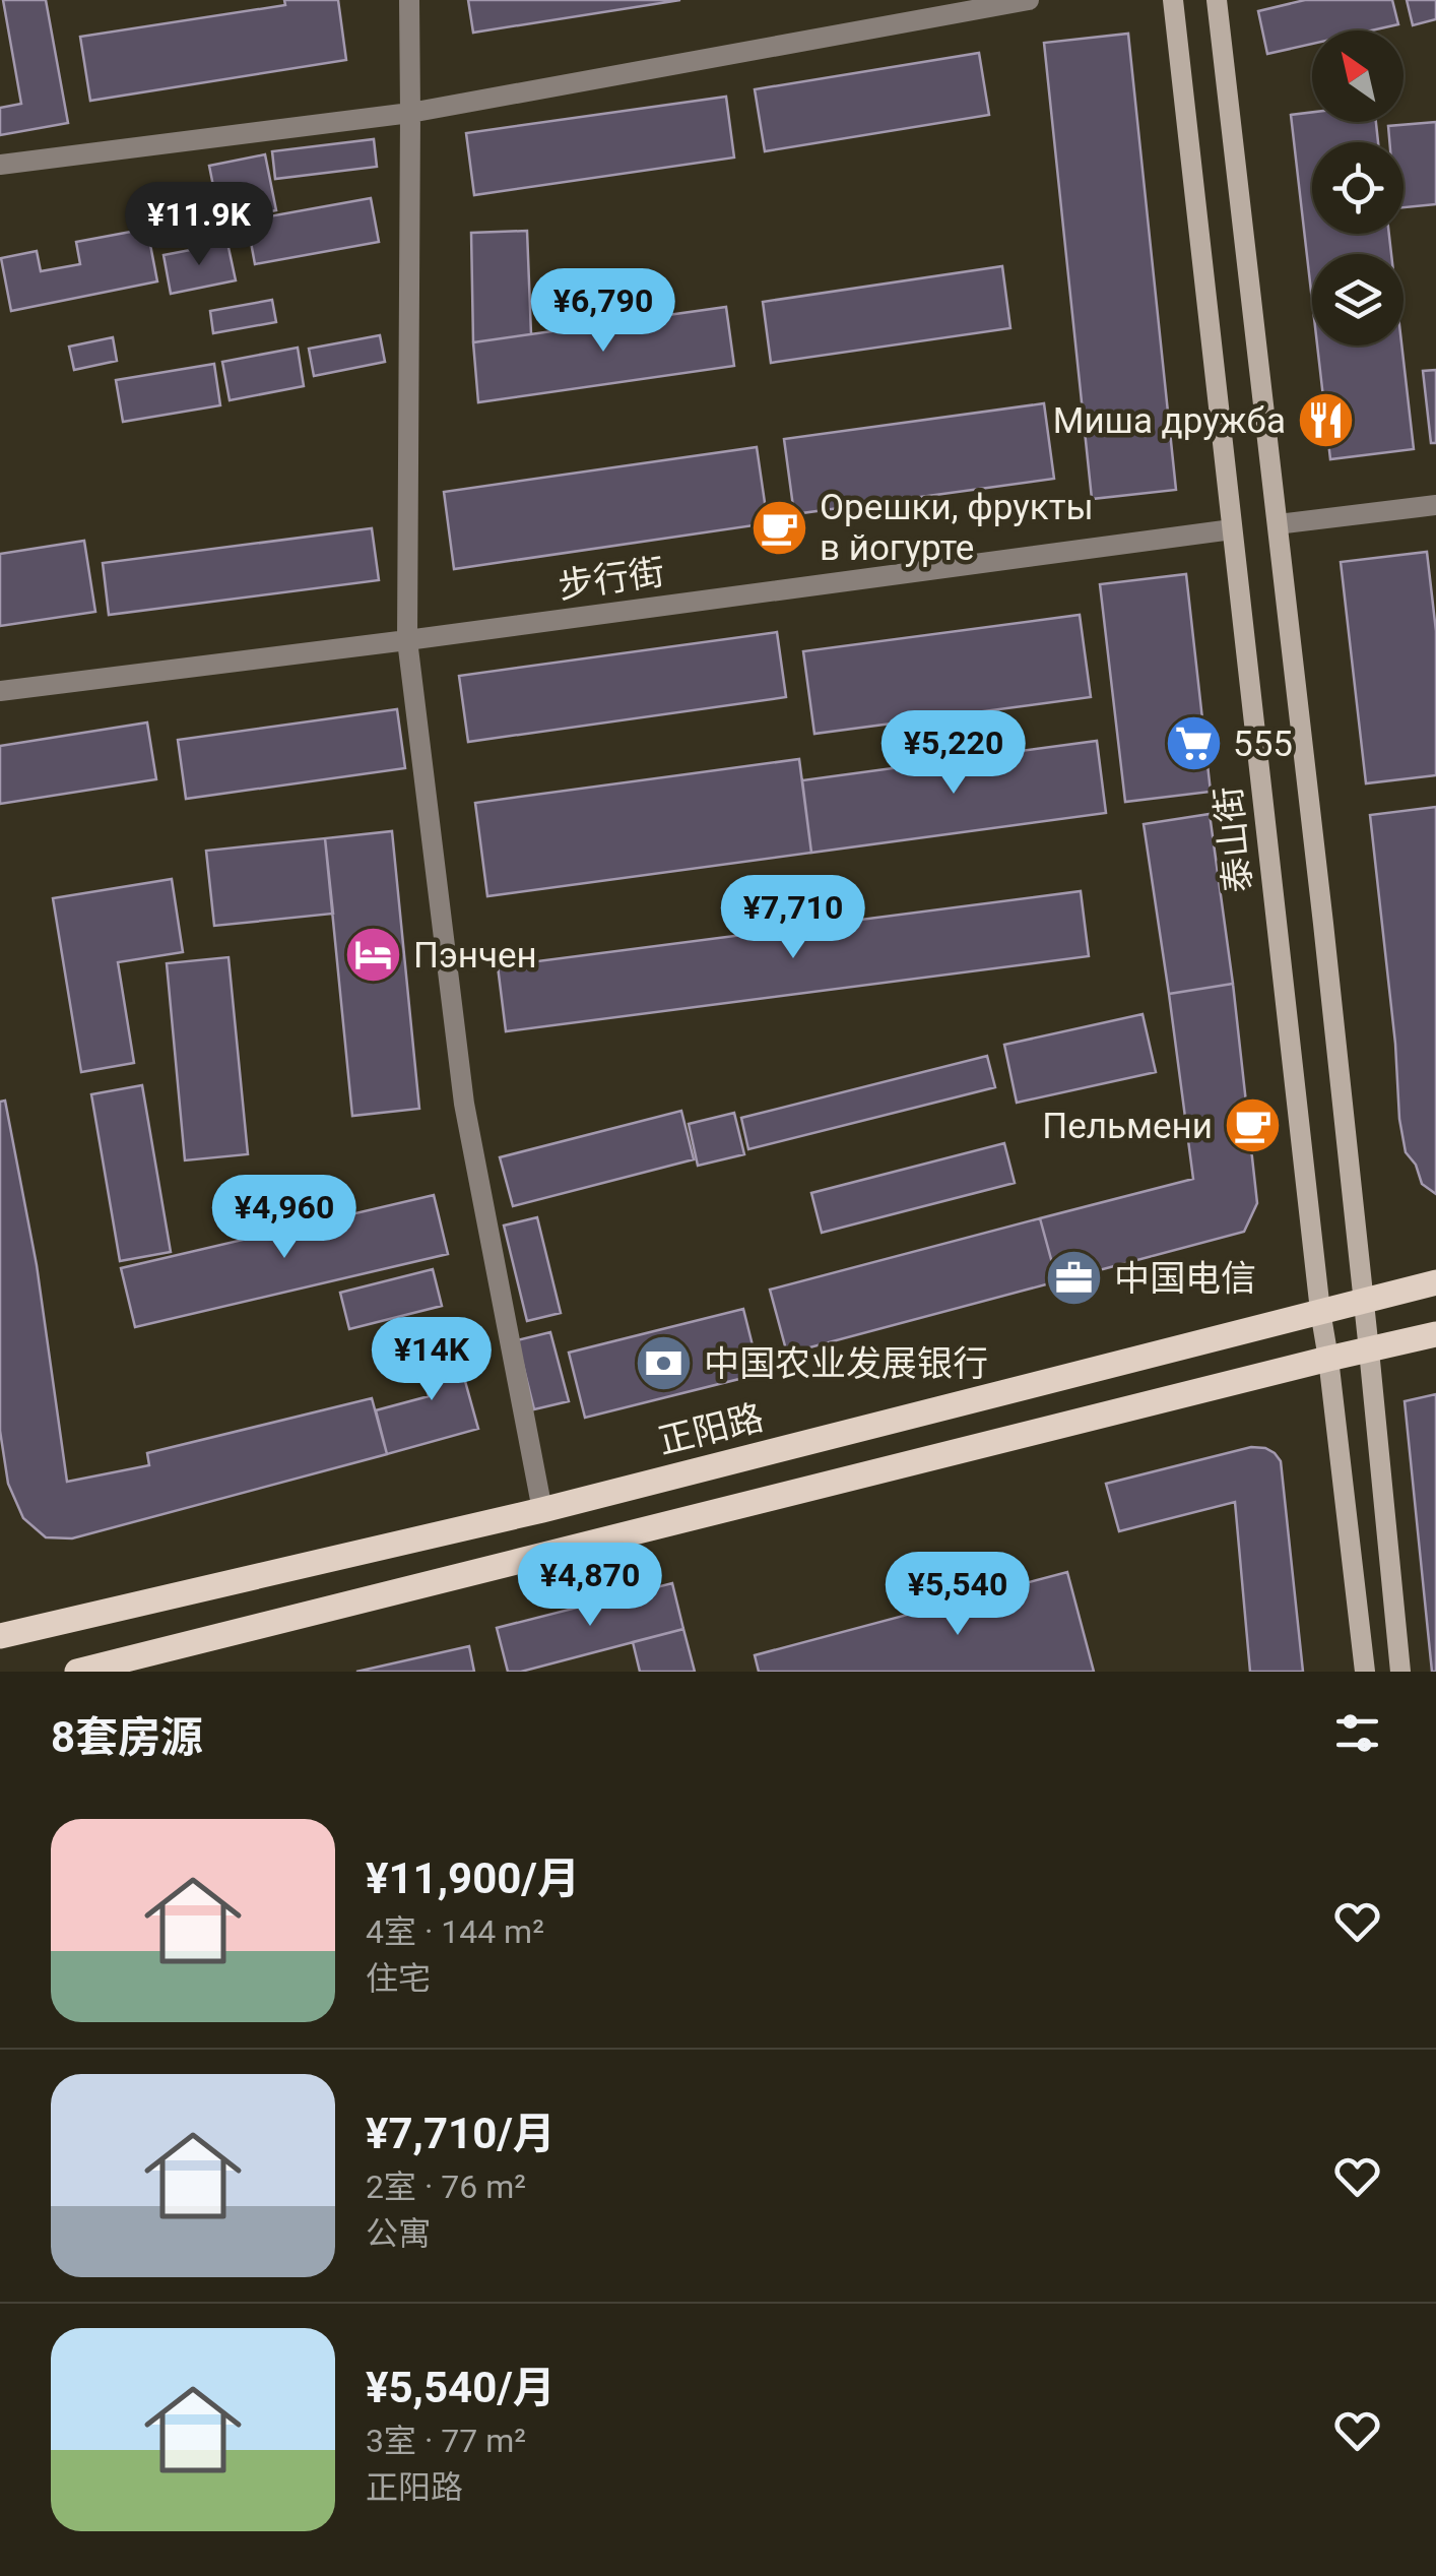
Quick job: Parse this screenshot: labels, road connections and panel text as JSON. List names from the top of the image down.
{
  "streets": {
    "main road": ["泰山街", "正阳路"],
    "street": ["步行街"]
  },
  "crossings": [
    ["步行街", "泰山街"],
    ["泰山街", "正阳路"]
  ],
  "places": {
    "restaurant": ["Миша дружба"],
    "cafe": ["Орешки, фрукты в йогурте", "Пельмени"],
    "supermarket": ["555"],
    "hotel": ["Пэнчен"],
    "office": ["中国电信"],
    "bank": ["中国农业发展银行"]
  },
  "north": "top left",
  "page": {
    "price": [
      "¥11.9K",
      "¥6,790",
      "¥5,220",
      "¥7,710",
      "¥4,960",
      "¥14K",
      "¥4,870",
      "¥5,540"
    ],
    "heading": "8套房源",
    "list": [
      {
        "name": "¥11,900/月",
        "note": "4室 · 144 m² · 住宅"
      },
      {
        "name": "¥7,710/月",
        "note": "2室 · 76 m² · 公寓"
      },
      {
        "name": "¥5,540/月",
        "note": "3室 · 77 m² · 正阳路"
      }
    ]
  }
}
